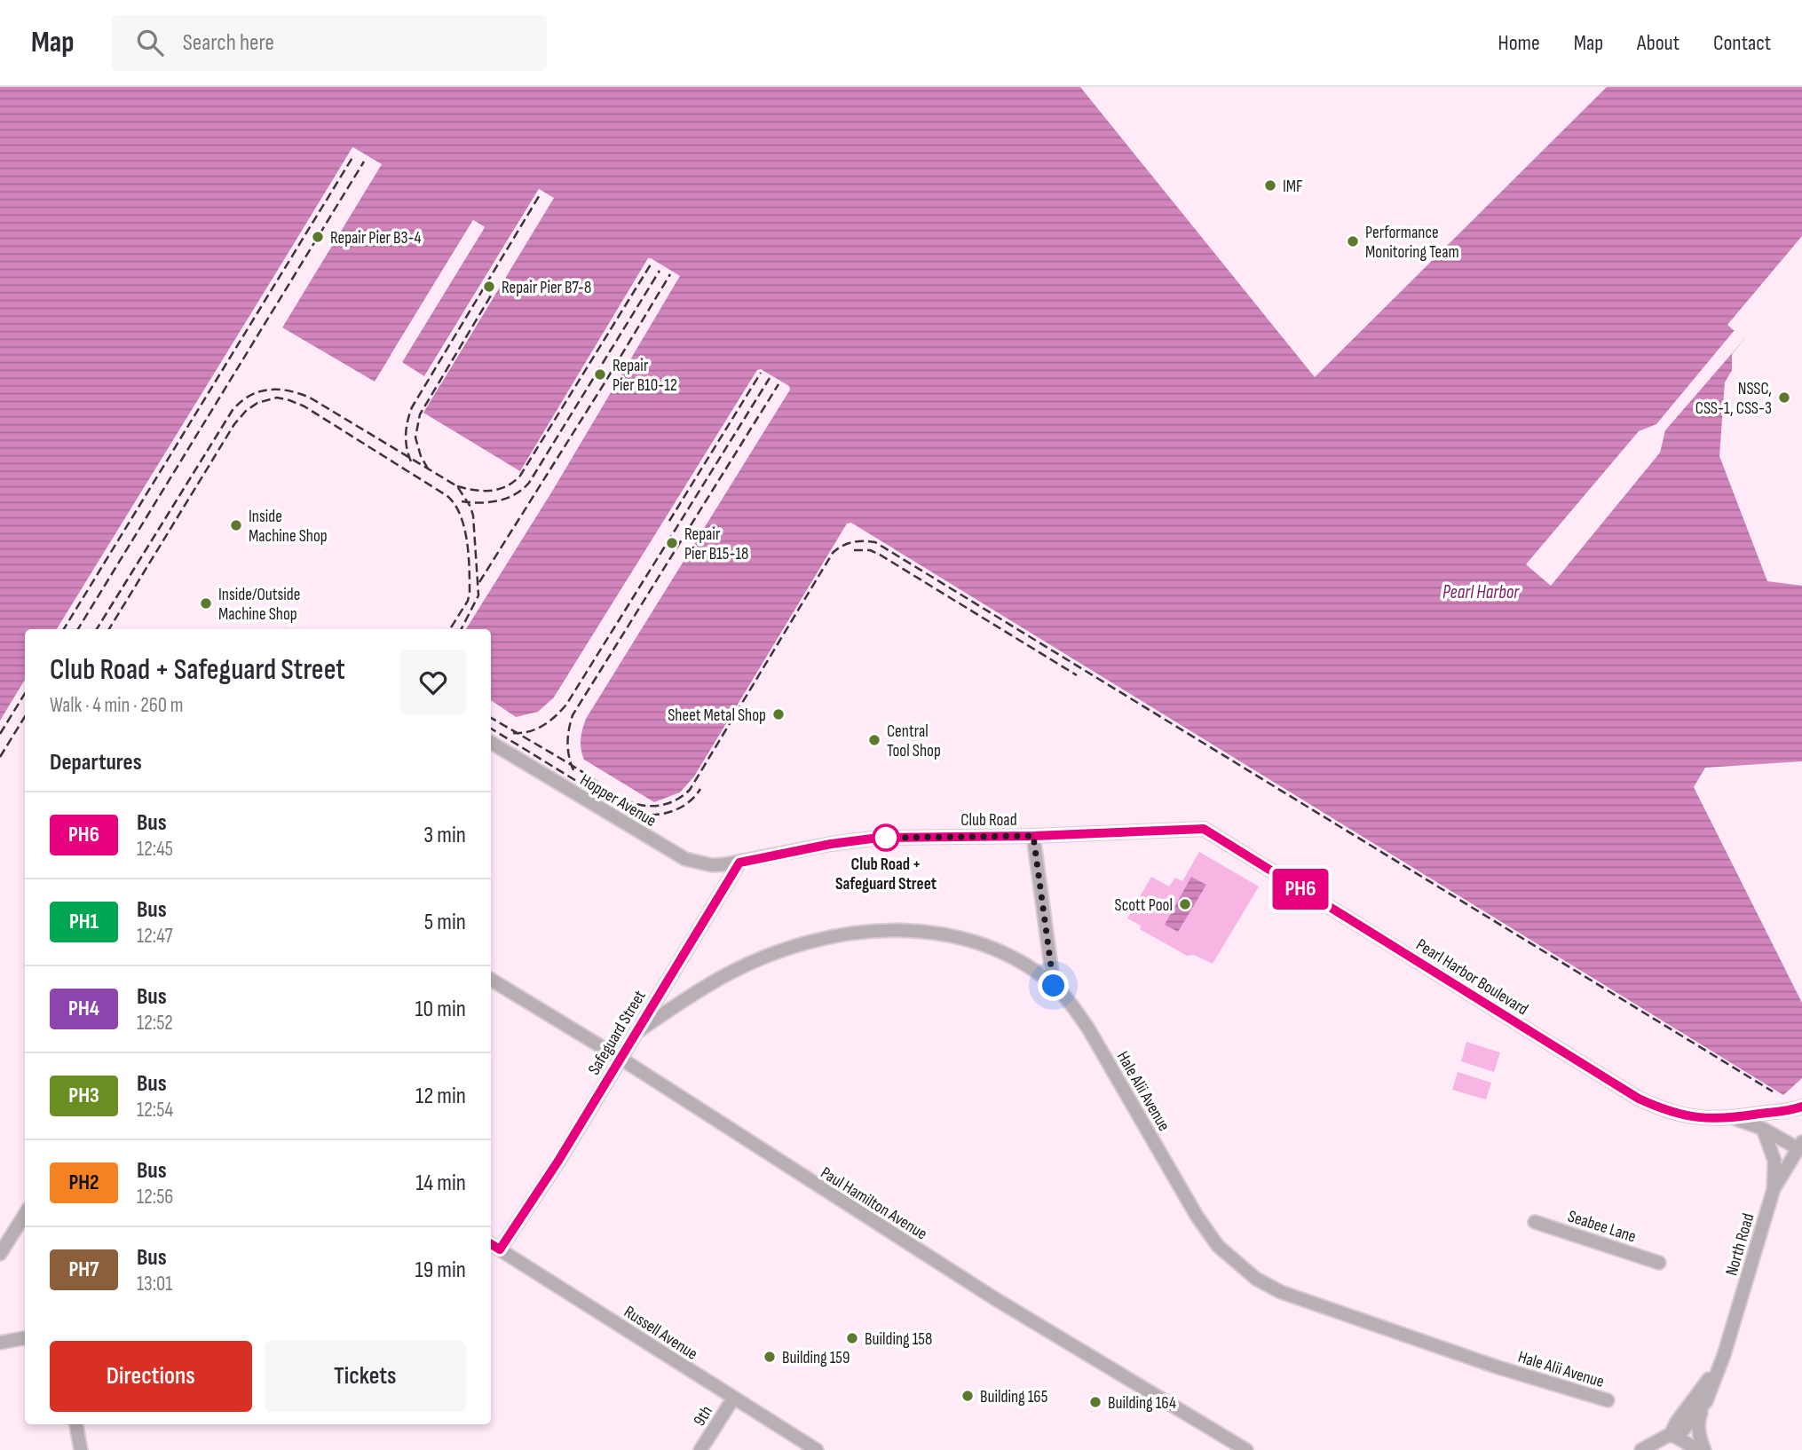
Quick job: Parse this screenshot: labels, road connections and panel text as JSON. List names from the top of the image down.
{
  "streets": {
    "street": [
      "Hopper Avenue",
      "Club Road",
      "Pearl Harbor Boulevard",
      "Safeguard Street",
      "Hale Alii Avenue",
      "Paul Hamilton Avenue",
      "Seabee Lane",
      "North Road",
      "Russell Avenue",
      "9th"
    ]
  },
  "crossings": [
    ["Hopper Avenue", "Club Road"],
    ["Hopper Avenue", "Safeguard Street"],
    ["Club Road", "Pearl Harbor Boulevard"],
    ["Club Road", "Safeguard Street"],
    ["Safeguard Street", "Hale Alii Avenue"],
    ["Safeguard Street", "Paul Hamilton Avenue"],
    ["Safeguard Street", "Russell Avenue"],
    ["Russell Avenue", "9th"]
  ],
  "water": ["Pearl Harbor"],
  "places": [
    "IMF",
    "Repair Pier B3-4",
    "Performance Monitoring Team",
    "Repair Pier B7-8",
    "Repair Pier B10-12",
    "NSSC, CSS-1, CSS-3",
    "Inside Machine Shop",
    "Repair Pier B15-18",
    "Inside/Outside Machine Shop",
    "Sheet Metal Shop",
    "Central Tool Shop",
    "Club Road + Safeguard Street",
    "Scott Pool",
    "Building 158",
    "Building 159",
    "Building 165",
    "Building 164"
  ],
  "lines": ["bus line PH6"],
  "page": {
    "header": "Map",
    "search": "Search here",
    "nav": [
      "Home",
      "Map",
      "About",
      "Contact"
    ],
    "on_map": "PH6",
    "heading": [
      ["Club Road + Safeguard Street", "Walk · 4 min · 260 m"],
      "Departures"
    ],
    "list": [
      {
        "mark": "PH6",
        "name": "Bus",
        "note": "12:45",
        "value": "3 min"
      },
      {
        "mark": "PH1",
        "name": "Bus",
        "note": "12:47",
        "value": "5 min"
      },
      {
        "mark": "PH4",
        "name": "Bus",
        "note": "12:52",
        "value": "10 min"
      },
      {
        "mark": "PH3",
        "name": "Bus",
        "note": "12:54",
        "value": "12 min"
      },
      {
        "mark": "PH2",
        "name": "Bus",
        "note": "12:56",
        "value": "14 min"
      },
      {
        "mark": "PH7",
        "name": "Bus",
        "note": "13:01",
        "value": "19 min"
      }
    ],
    "buttons": ["Directions", "Tickets"]
  }
}
